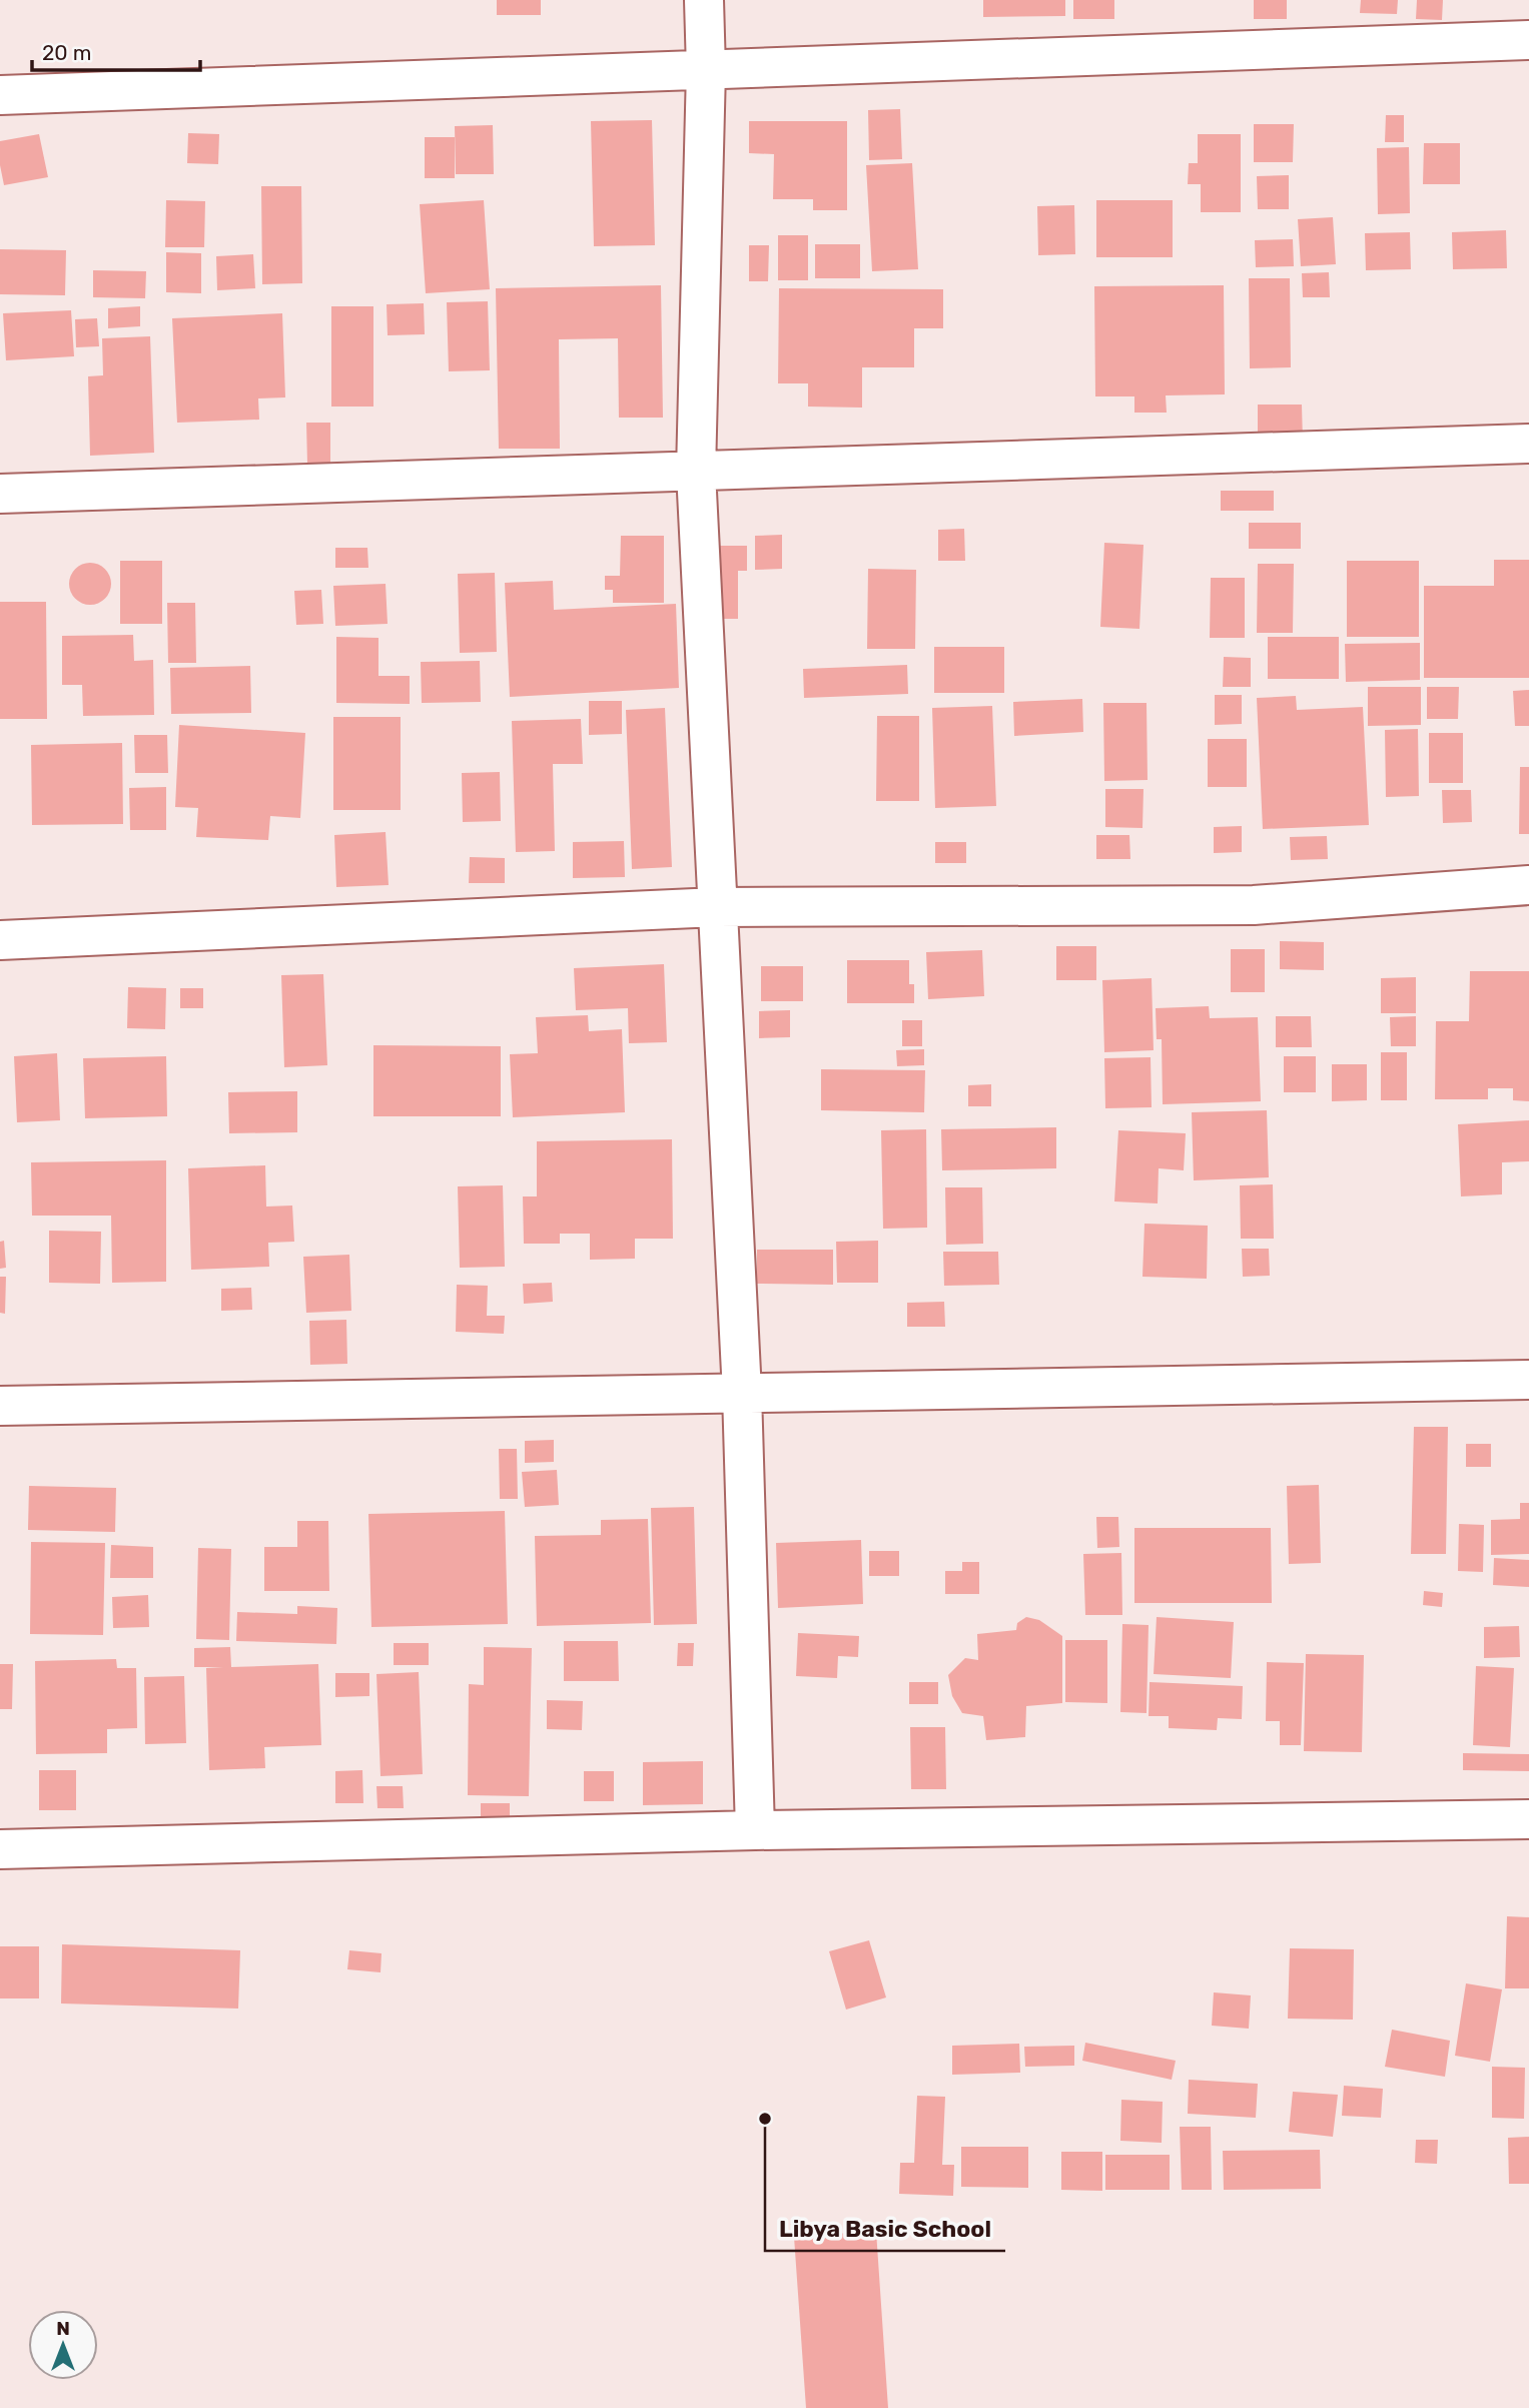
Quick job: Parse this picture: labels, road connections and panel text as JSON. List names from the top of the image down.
{
  "places": ["Libya Basic School"],
  "scale_bar": "20 m",
  "north": "top"
}
